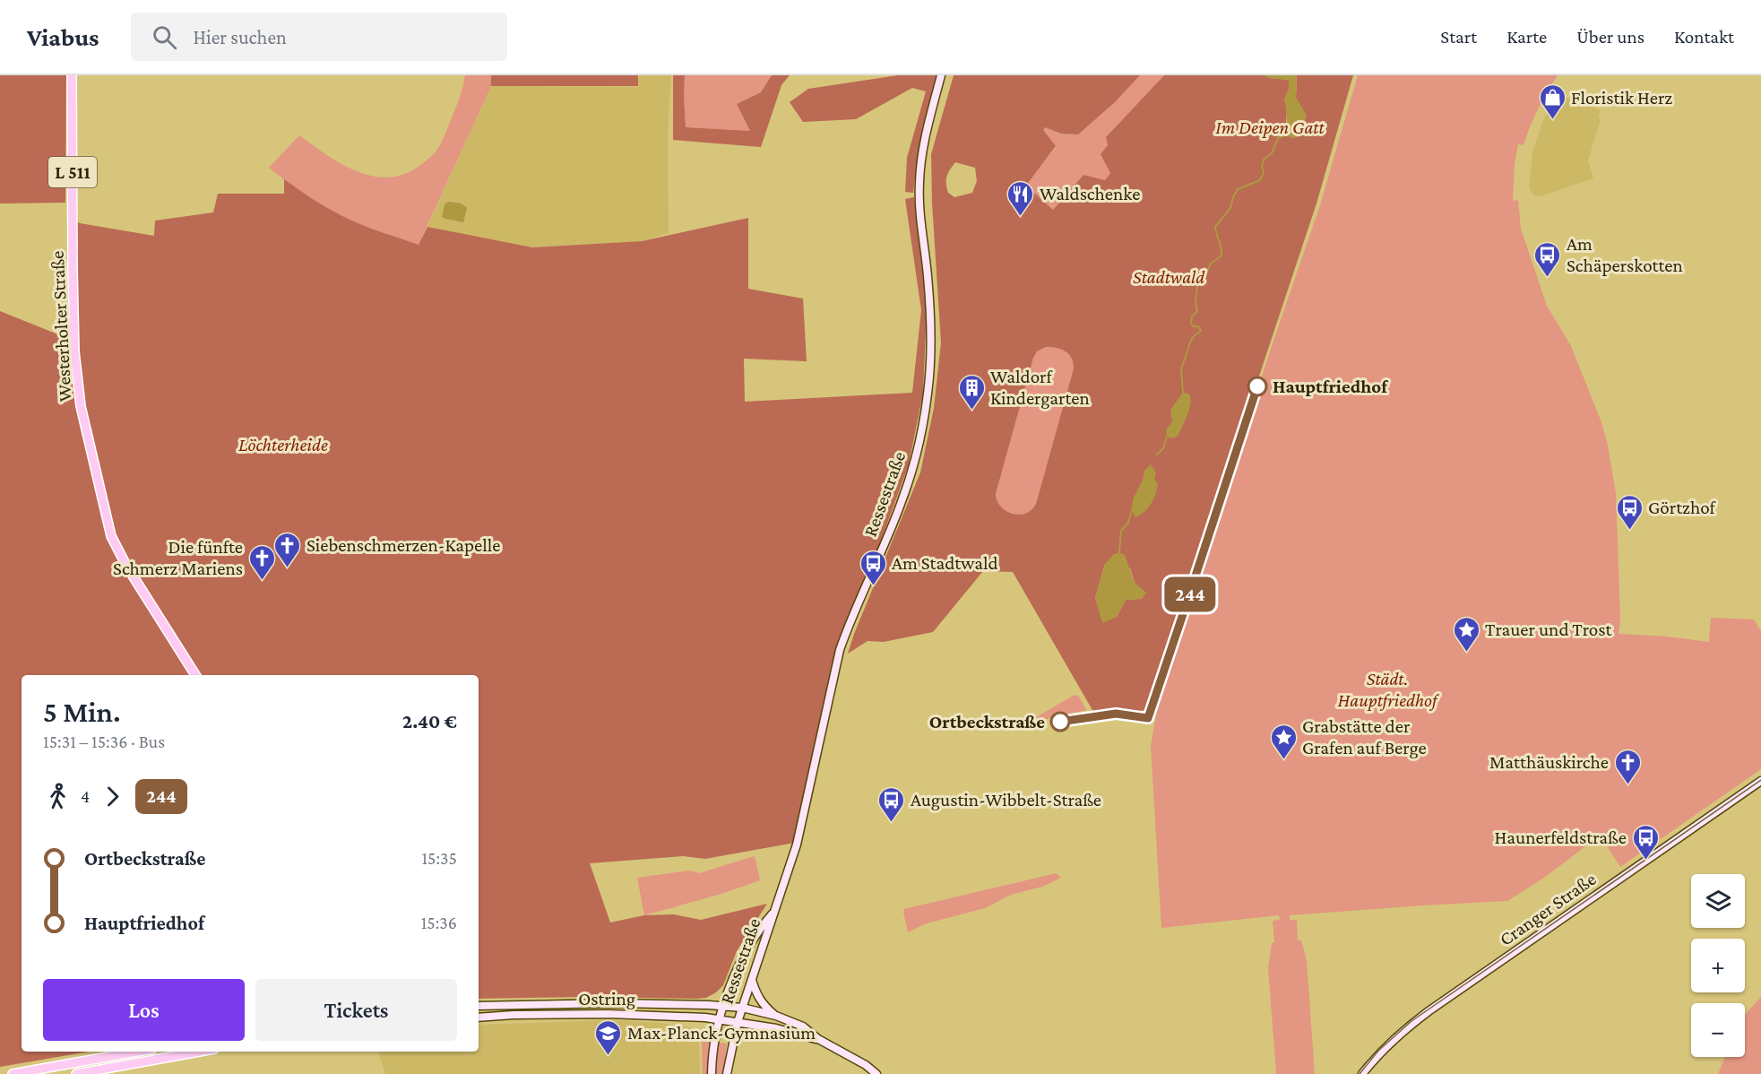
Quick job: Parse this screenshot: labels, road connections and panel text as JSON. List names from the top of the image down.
{
  "streets": {
    "main road": [
      "L 511",
      "Westerholter Straße",
      "Ressestraße",
      "Cranger Straße",
      "Ostring"
    ]
  },
  "crossings": [
    ["Ressestraße", "Ostring"]
  ],
  "parks": [
    "Im Deipen Gatt",
    "Stadtwald",
    "Löchterheide",
    "Städt. Hauptfriedhof"
  ],
  "places": {
    "shop": ["Floristik Herz"],
    "restaurant": ["Waldschenke"],
    "bus stop": [
      "Am Schäperskotten",
      "Görtzhof",
      "Am Stadtwald",
      "Augustin-Wibbelt-Straße",
      "Haunerfeldstraße"
    ],
    "other": ["Hauptfriedhof", "Ortbeckstraße"],
    "building": ["Waldorf Kindergarten"],
    "church": ["Siebenschmerzen-Kapelle", "Die fünfte Schmerz Mariens", "Matthäuskirche"],
    "place": ["Trauer und Trost", "Grabstätte der Grafen auf Berge"],
    "school or university": ["Max-Planck-Gymnasium"]
  },
  "lines": ["bus line 244"],
  "page": {
    "header": "Viabus",
    "search": "Hier suchen",
    "nav": [
      "Start",
      "Karte",
      "Über uns",
      "Kontakt"
    ],
    "on_map": "244",
    "heading": ["5 Min.", "15:31 – 15:36 · Bus", "2.40 €"],
    "legs": ["4", "244"],
    "list": [
      {
        "name": "Ortbeckstraße",
        "value": "15:35"
      },
      {
        "name": "Hauptfriedhof",
        "value": "15:36"
      }
    ],
    "map_buttons": ["+", "−"],
    "buttons": ["Los", "Tickets"]
  }
}
